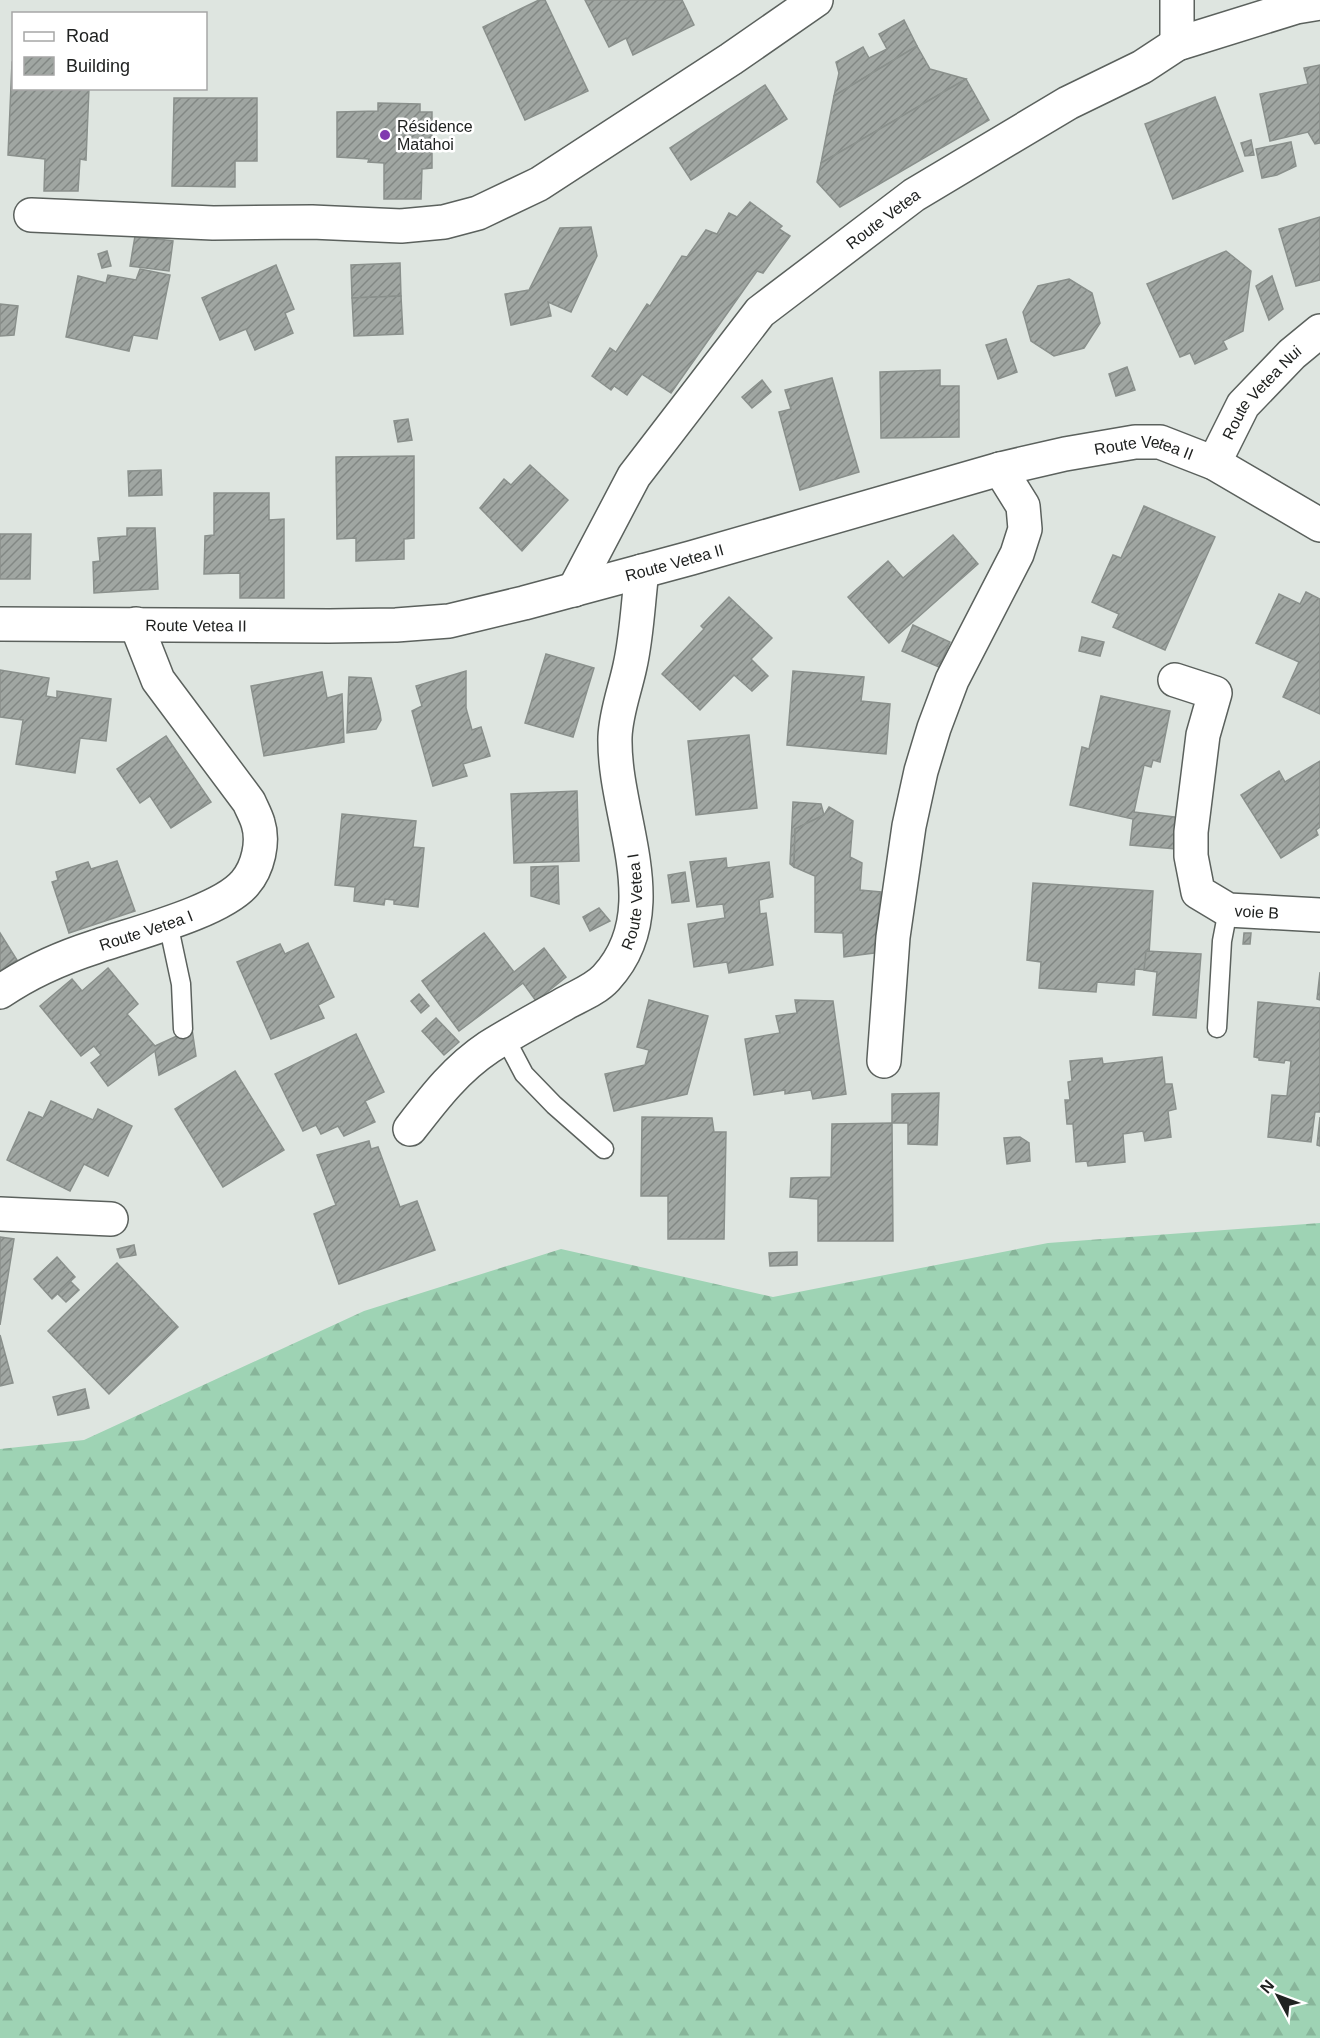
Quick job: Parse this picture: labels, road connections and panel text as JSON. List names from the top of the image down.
{
  "streets": {
    "street": [
      "Route Vetea",
      "Route Vetea Nui",
      "Route Vetea II",
      "Route Vetea I",
      "voie B"
    ]
  },
  "crossings": [
    ["Route Vetea", "Route Vetea II"],
    ["Route Vetea Nui", "Route Vetea II"],
    ["Route Vetea II", "Route Vetea I"]
  ],
  "places": ["Résidence Matahoi"],
  "legend": ["Road", "Building"],
  "north": "top left"
}
